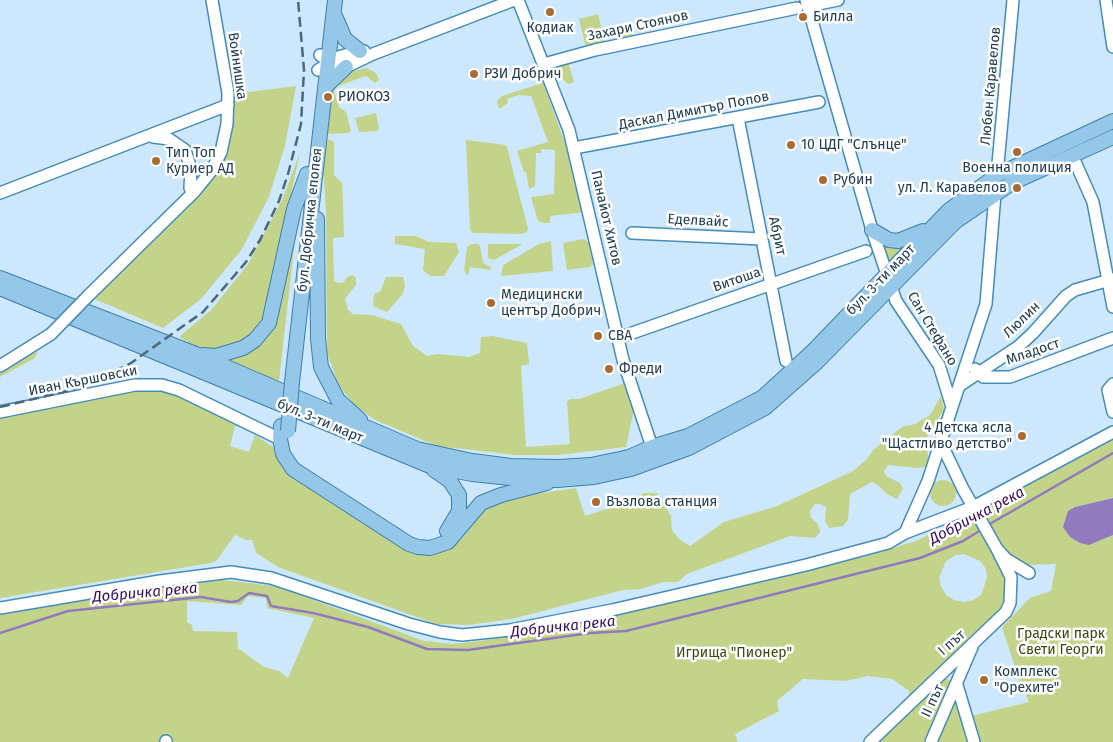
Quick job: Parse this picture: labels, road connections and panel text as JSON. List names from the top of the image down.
{
  "streets": {
    "main road": ["бул. Добричка епопея", "бул. 3-ти март"],
    "street": [
      "Захари Стоянов",
      "Войнишка",
      "Любен Каравелов",
      "Даскал Димитър Попов",
      "Панайот Хитов",
      "Еделвайс",
      "Абрит",
      "Витоша",
      "Люлин",
      "Сан Стефано",
      "Младост",
      "Иван Кършовски",
      "І път",
      "ІІ път"
    ]
  },
  "crossings": [
    ["Захари Стоянов", "Панайот Хитов"],
    ["Захари Стоянов", "Сан Стефано"],
    ["Любен Каравелов", "бул. 3-ти март"],
    ["Даскал Димитър Попов", "Панайот Хитов"],
    ["Даскал Димитър Попов", "Абрит"],
    ["Панайот Хитов", "Витоша"],
    ["Панайот Хитов", "бул. 3-ти март"],
    ["бул. Добричка епопея", "Иван Кършовски"],
    ["Еделвайс", "Абрит"],
    ["Абрит", "Витоша"],
    ["бул. 3-ти март", "Сан Стефано"],
    ["Люлин", "Младост"],
    ["І път", "ІІ път"]
  ],
  "water": ["Добричка река"],
  "parks": ["Градски парк Свети Георги", "Игрища \"Пионер\""],
  "places": [
    "Кодиак",
    "Билла",
    "РЗИ Добрич",
    "РИОКОЗ",
    "10 ЦДГ \"Слънце\"",
    "Военна полиция",
    "Тип Топ Куриер АД",
    "Рубин",
    "ул. Л. Каравелов",
    "Медицински център Добрич",
    "CBA",
    "Фреди",
    "4 Детска ясла \"Щастливо детство\"",
    "Възлова станция",
    "Комплекс \"Орехите\""
  ]
}
